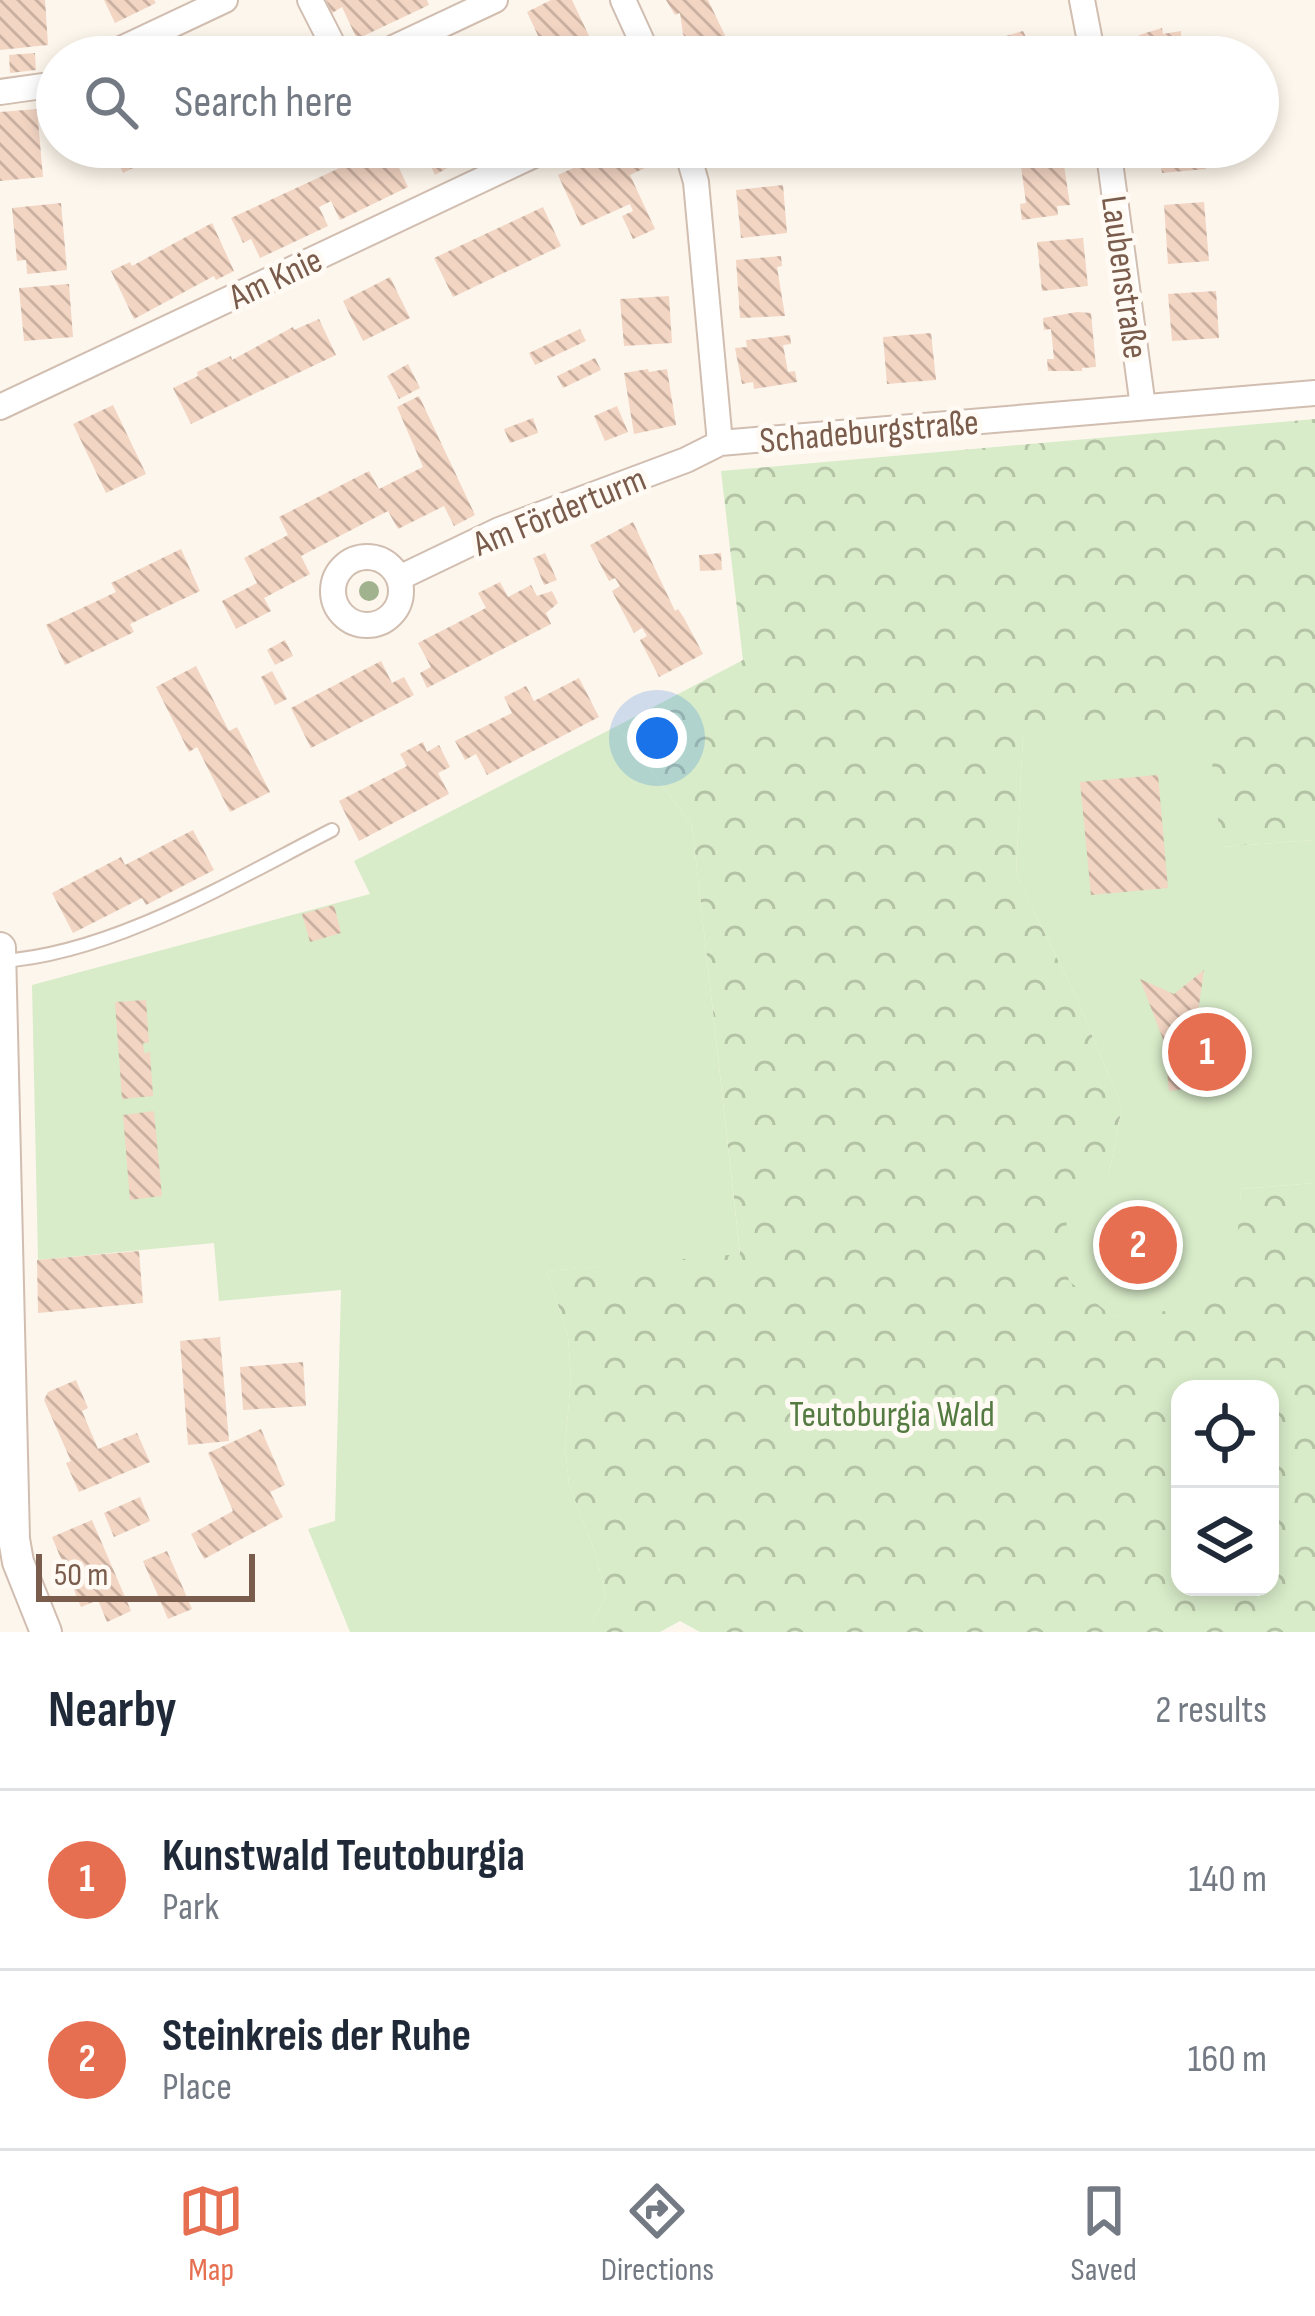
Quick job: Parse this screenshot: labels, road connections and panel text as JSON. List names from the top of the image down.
{
  "streets": {
    "street": [
      "Am Knie",
      "Laubenstraße",
      "Schadeburgstraße",
      "Am Förderturm"
    ]
  },
  "crossings": [
    ["Laubenstraße", "Schadeburgstraße"],
    ["Schadeburgstraße", "Am Förderturm"]
  ],
  "parks": ["Teutoburgia Wald"],
  "scale_bar": "50 m",
  "page": {
    "search": "Search here",
    "pins": ["1", "2"],
    "scale": "50 m",
    "heading": ["Nearby", "2 results"],
    "list": [
      {
        "mark": "1",
        "name": "Kunstwald Teutoburgia",
        "note": "Park",
        "value": "140 m"
      },
      {
        "mark": "2",
        "name": "Steinkreis der Ruhe",
        "note": "Place",
        "value": "160 m"
      }
    ],
    "nav": ["Map", "Directions", "Saved"]
  }
}
